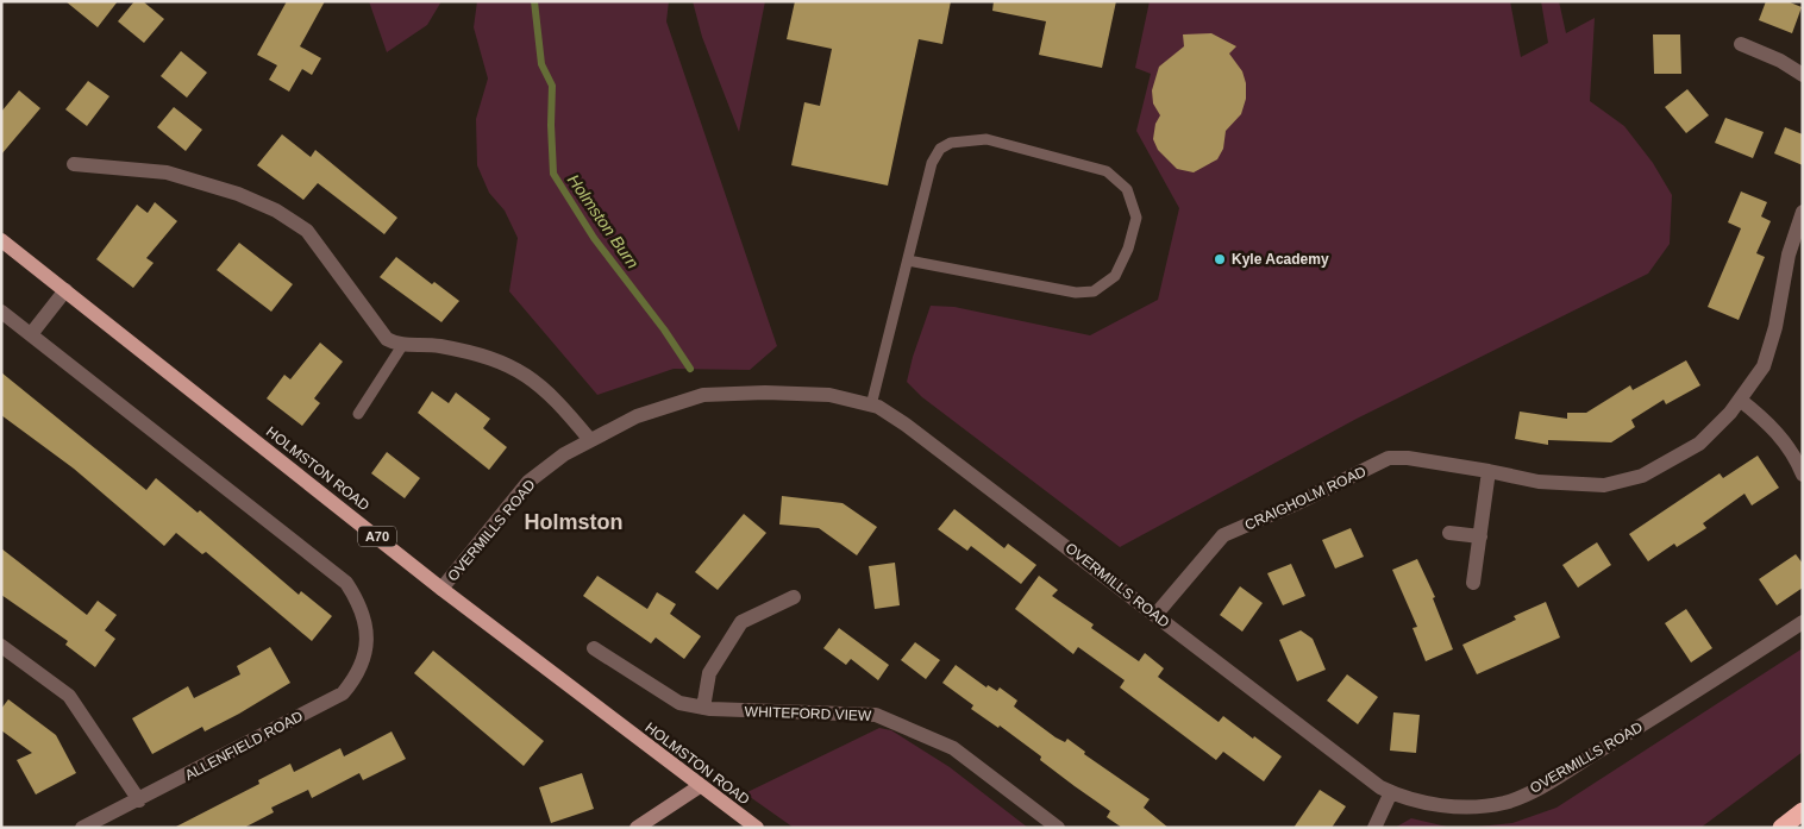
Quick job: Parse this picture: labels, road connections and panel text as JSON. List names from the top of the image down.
{
  "streets": {
    "main road": ["HOLMSTON ROAD", "A70"],
    "street": [
      "CRAIGHOLM ROAD",
      "OVERMILLS ROAD",
      "WHITEFORD VIEW",
      "ALLENFIELD ROAD"
    ]
  },
  "crossings": [
    ["HOLMSTON ROAD", "OVERMILLS ROAD"],
    ["CRAIGHOLM ROAD", "OVERMILLS ROAD"]
  ],
  "districts": ["Holmston"],
  "water": ["Holmston Burn"],
  "places": ["Kyle Academy"]
}
